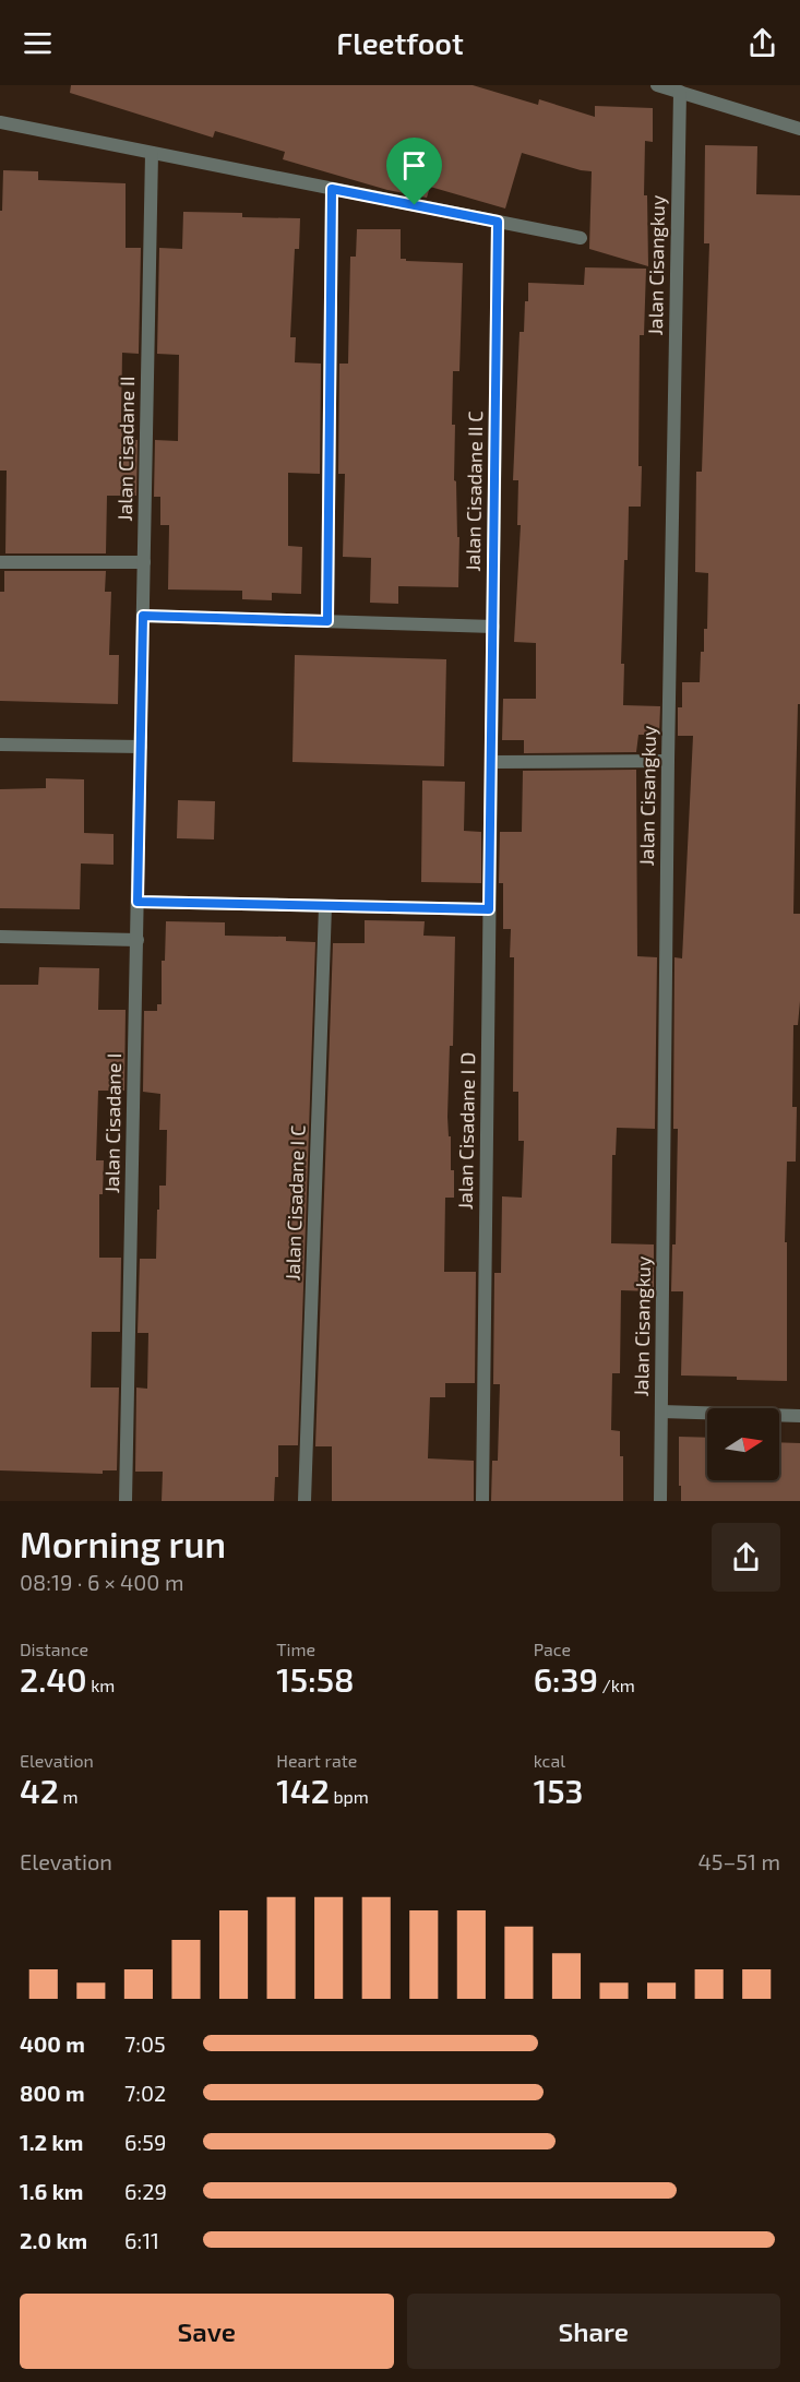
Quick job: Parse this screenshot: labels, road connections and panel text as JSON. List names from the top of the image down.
{
  "streets": {
    "street": [
      "Jalan Cisangkuy",
      "Jalan Cisadane II",
      "Jalan Cisadane II C",
      "Jalan Cisadane I",
      "Jalan Cisadane I D",
      "Jalan Cisadane I C"
    ]
  },
  "crossings": [
    ["Jalan Cisadane II", "Jalan Cisadane I"],
    ["Jalan Cisadane II C", "Jalan Cisadane I D"]
  ],
  "north": "right",
  "page": {
    "header": "Fleetfoot",
    "heading": ["Morning run", "08:19 · 6 × 400 m"],
    "stats": [
      ["Distance", "2.40 km"],
      ["Time", "15:58"],
      ["Pace", "6:39 /km"],
      ["Elevation", "42 m"],
      ["Heart rate", "142 bpm"],
      ["kcal", "153"]
    ],
    "chart": ["Elevation", "45–51 m"],
    "list": [
      {
        "name": "400 m",
        "note": "7:05"
      },
      {
        "name": "800 m",
        "note": "7:02"
      },
      {
        "name": "1.2 km",
        "note": "6:59"
      },
      {
        "name": "1.6 km",
        "note": "6:29"
      },
      {
        "name": "2.0 km",
        "note": "6:11"
      }
    ],
    "buttons": ["Save", "Share"]
  }
}
